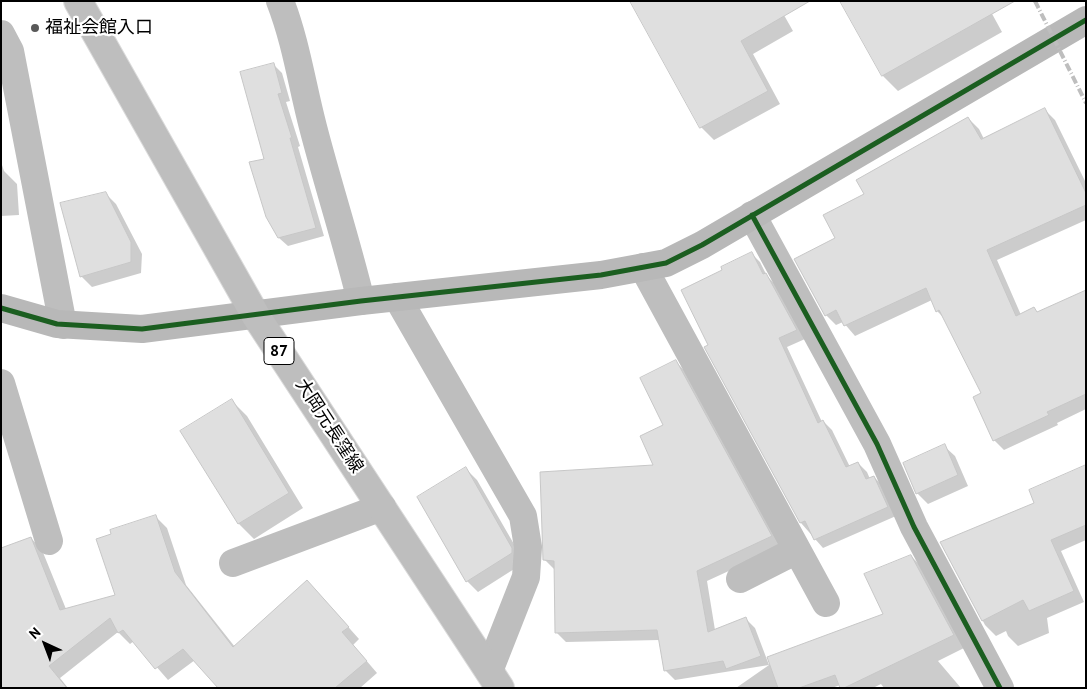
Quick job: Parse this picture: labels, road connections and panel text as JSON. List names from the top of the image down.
{
  "streets": {
    "street": ["87", "大岡元長窪線"]
  },
  "places": ["福祉会館入口"],
  "north": "top left"
}
